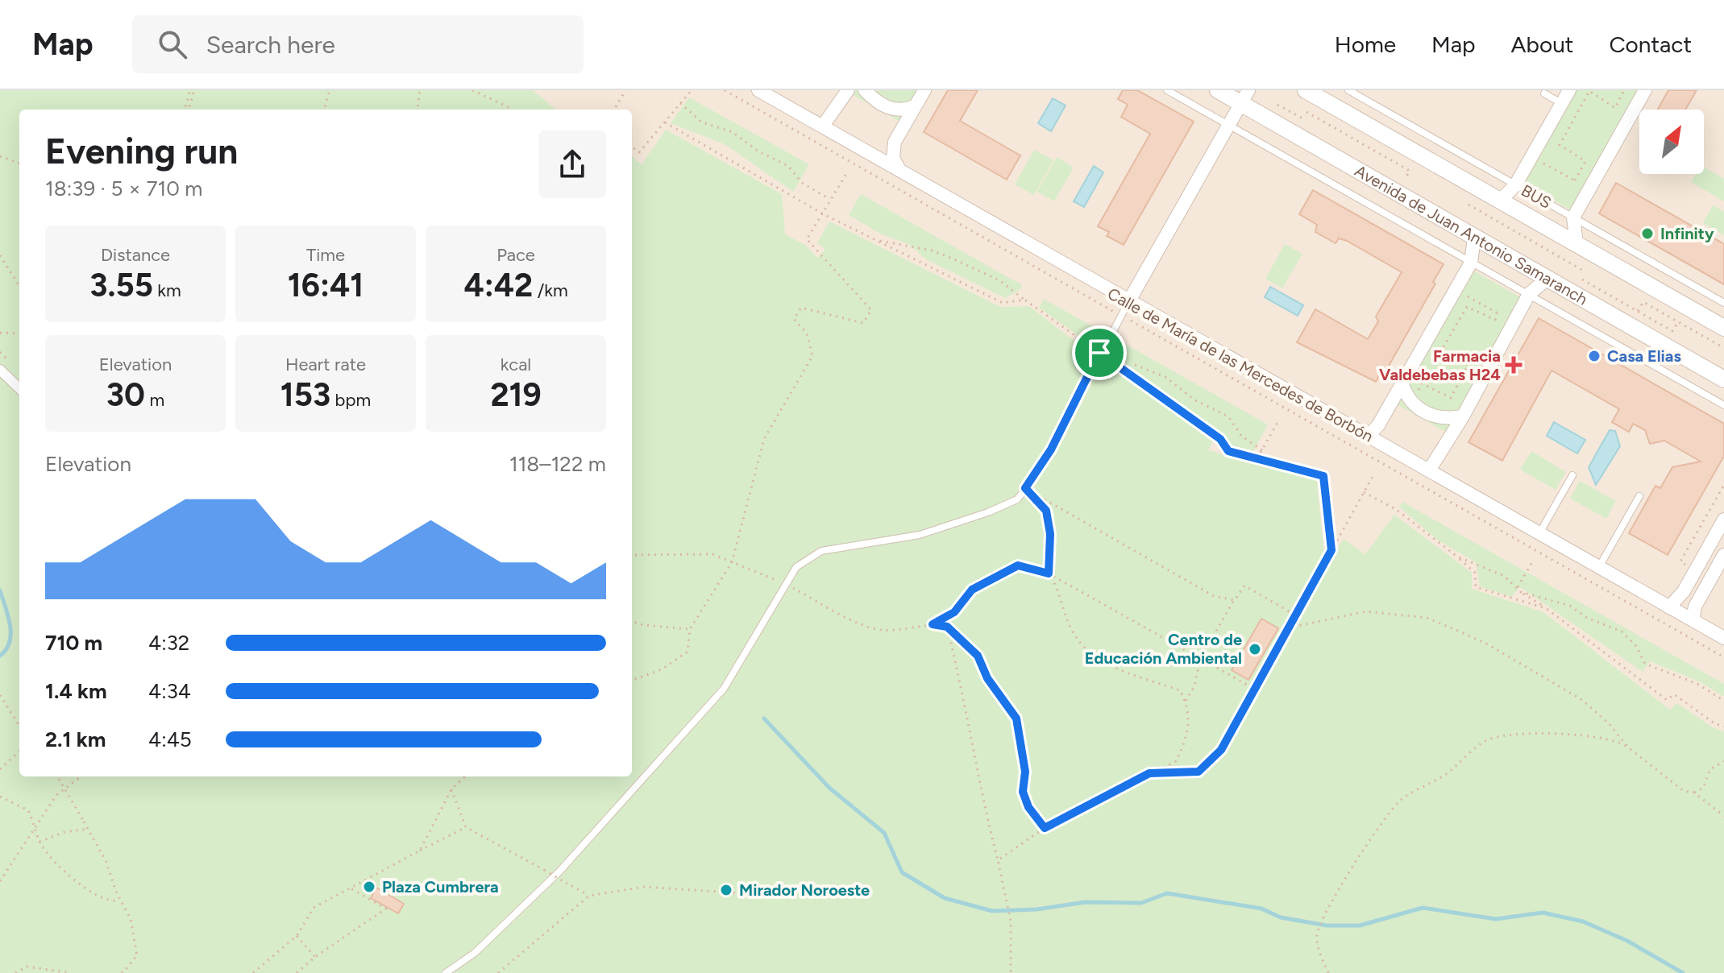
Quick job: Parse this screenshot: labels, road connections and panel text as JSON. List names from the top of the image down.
{
  "streets": {
    "street": ["Avenida de Juan Antonio Samaranch", "Calle de María de las Mercedes de Borbón"],
    "lane": ["BUS"]
  },
  "places": {
    "other": [
      "Infinity",
      "Casa Elias",
      "Centro de Educación Ambiental",
      "Plaza Cumbrera",
      "Mirador Noroeste"
    ],
    "health": ["Farmacia Valdebebas H24"]
  },
  "north": "top right",
  "page": {
    "header": "Map",
    "search": "Search here",
    "nav": [
      "Home",
      "Map",
      "About",
      "Contact"
    ],
    "heading": ["Evening run", "18:39 · 5 × 710 m"],
    "stats": [
      ["Distance", "3.55 km"],
      ["Time", "16:41"],
      ["Pace", "4:42 /km"],
      ["Elevation", "30 m"],
      ["Heart rate", "153 bpm"],
      ["kcal", "219"]
    ],
    "chart": ["Elevation", "118–122 m"],
    "list": [
      {
        "name": "710 m",
        "note": "4:32"
      },
      {
        "name": "1.4 km",
        "note": "4:34"
      },
      {
        "name": "2.1 km",
        "note": "4:45"
      }
    ]
  }
}
